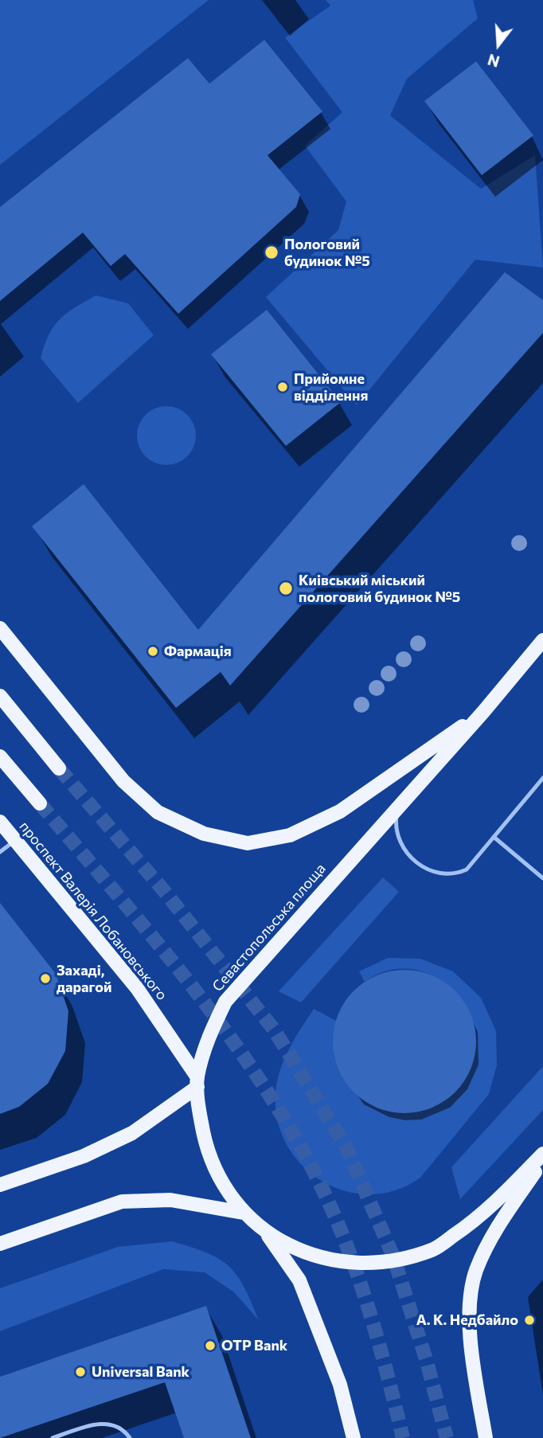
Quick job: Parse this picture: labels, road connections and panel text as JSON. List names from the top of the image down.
{
  "streets": {
    "main road": ["проспект Валерія Лобановського", "Севастопольська площа"]
  },
  "crossings": [
    ["проспект Валерія Лобановського", "Севастопольська площа"]
  ],
  "places": [
    "Пологовий будинок №5",
    "Прийомне відділення",
    "Киівський міський пологовий будинок №5",
    "Фармація",
    "Захаді, дарагой",
    "А. К. Недбайло",
    "OTP Bank",
    "Universal Bank"
  ],
  "north": "bottom"
}
